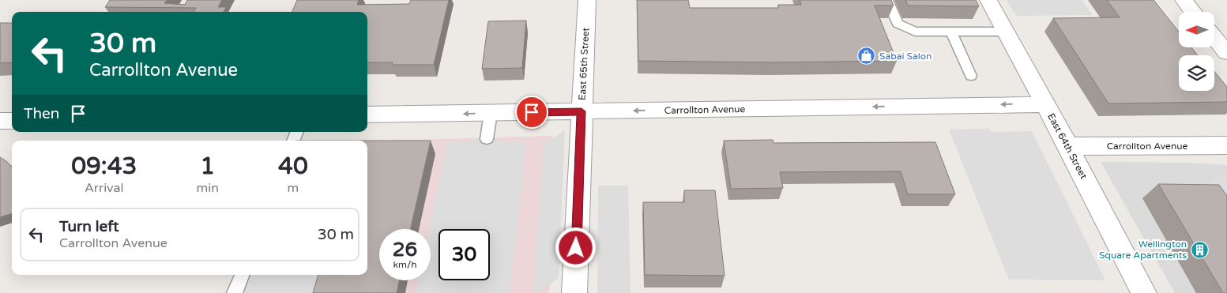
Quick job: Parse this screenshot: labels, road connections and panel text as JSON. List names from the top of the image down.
{
  "streets": {
    "street": ["East 65th Street", "Carrollton Avenue", "East 64th Street"]
  },
  "crossings": [
    ["East 65th Street", "Carrollton Avenue"],
    ["Carrollton Avenue", "East 64th Street"]
  ],
  "one_way": ["Carrollton Avenue"],
  "places": {
    "shop": ["Sabai Salon"],
    "building": ["Wellington Square Apartments"]
  },
  "north": "left",
  "page": {
    "turn": ["30 m", "Carrollton Avenue"],
    "then": "Then",
    "eta": [
      "09:43",
      "Arrival",
      "1",
      "min",
      "40",
      "m"
    ],
    "list": [
      {
        "name": "Turn left",
        "note": "Carrollton Avenue",
        "value": "30 m"
      }
    ],
    "speed": "26 km/h",
    "limit": "30"
  }
}
